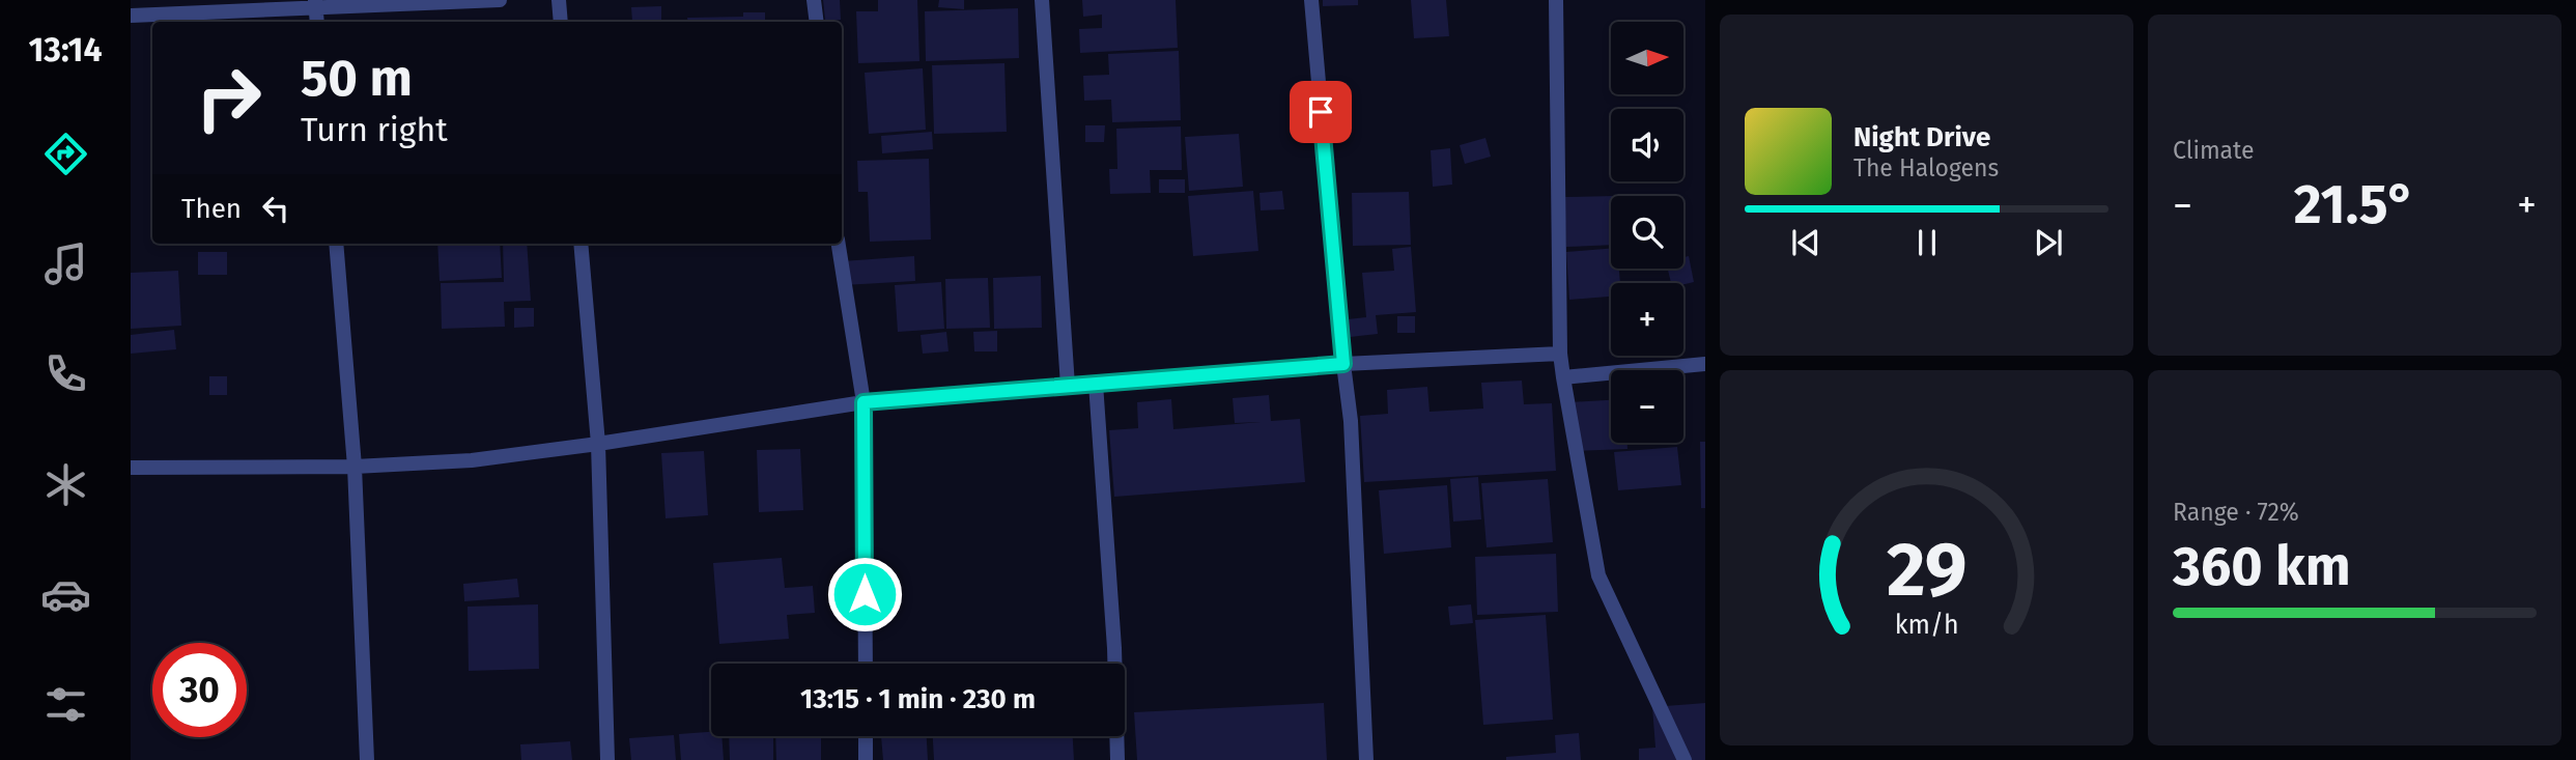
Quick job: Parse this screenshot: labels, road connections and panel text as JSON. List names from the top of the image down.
{
  "north": "right",
  "page": {
    "tabs": "13:14",
    "tile": [
      "Climate",
      ["Range · 72%", "360 km"]
    ],
    "map_buttons": ["+", "−"],
    "turn": ["50 m", "Turn right"],
    "song": ["Night Drive", "The Halogens"],
    "then": "Then",
    "heat": ["−", "21.5°", "+"],
    "limit": "30",
    "trip": "13:15 · 1 min · 230 m",
    "gauge": ["29", "km/h"]
  }
}
